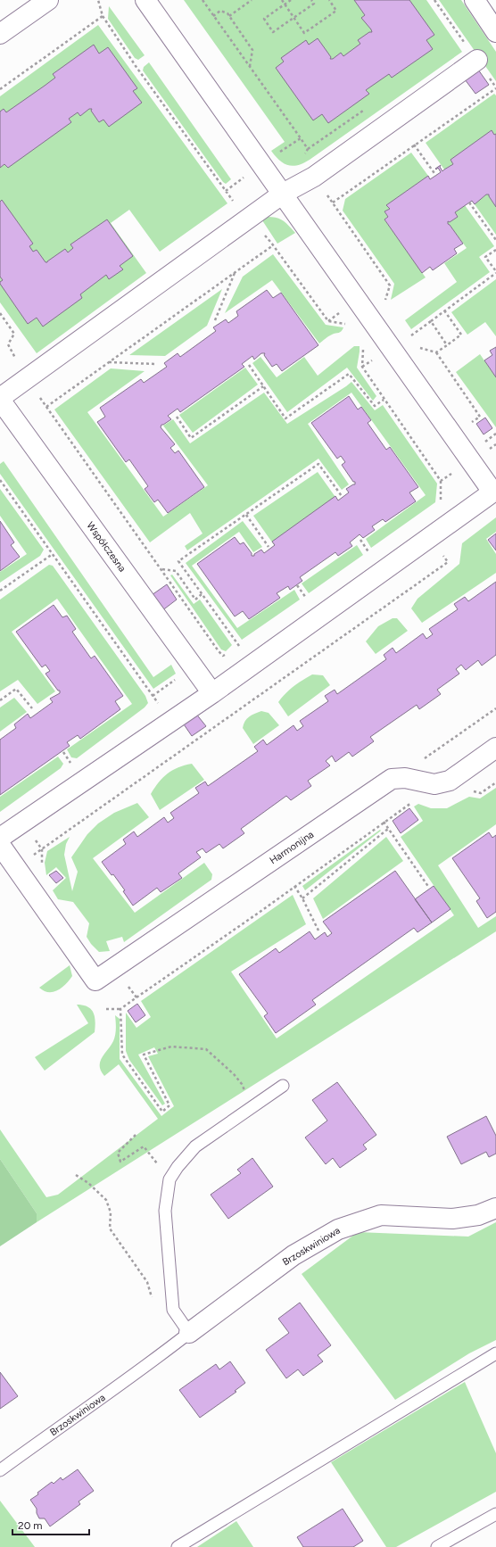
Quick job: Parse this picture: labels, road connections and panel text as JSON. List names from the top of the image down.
{
  "streets": {
    "street": ["Współczesna", "Harmonijna", "Brzoskwiniowa"]
  },
  "scale_bar": "20 m"
}
